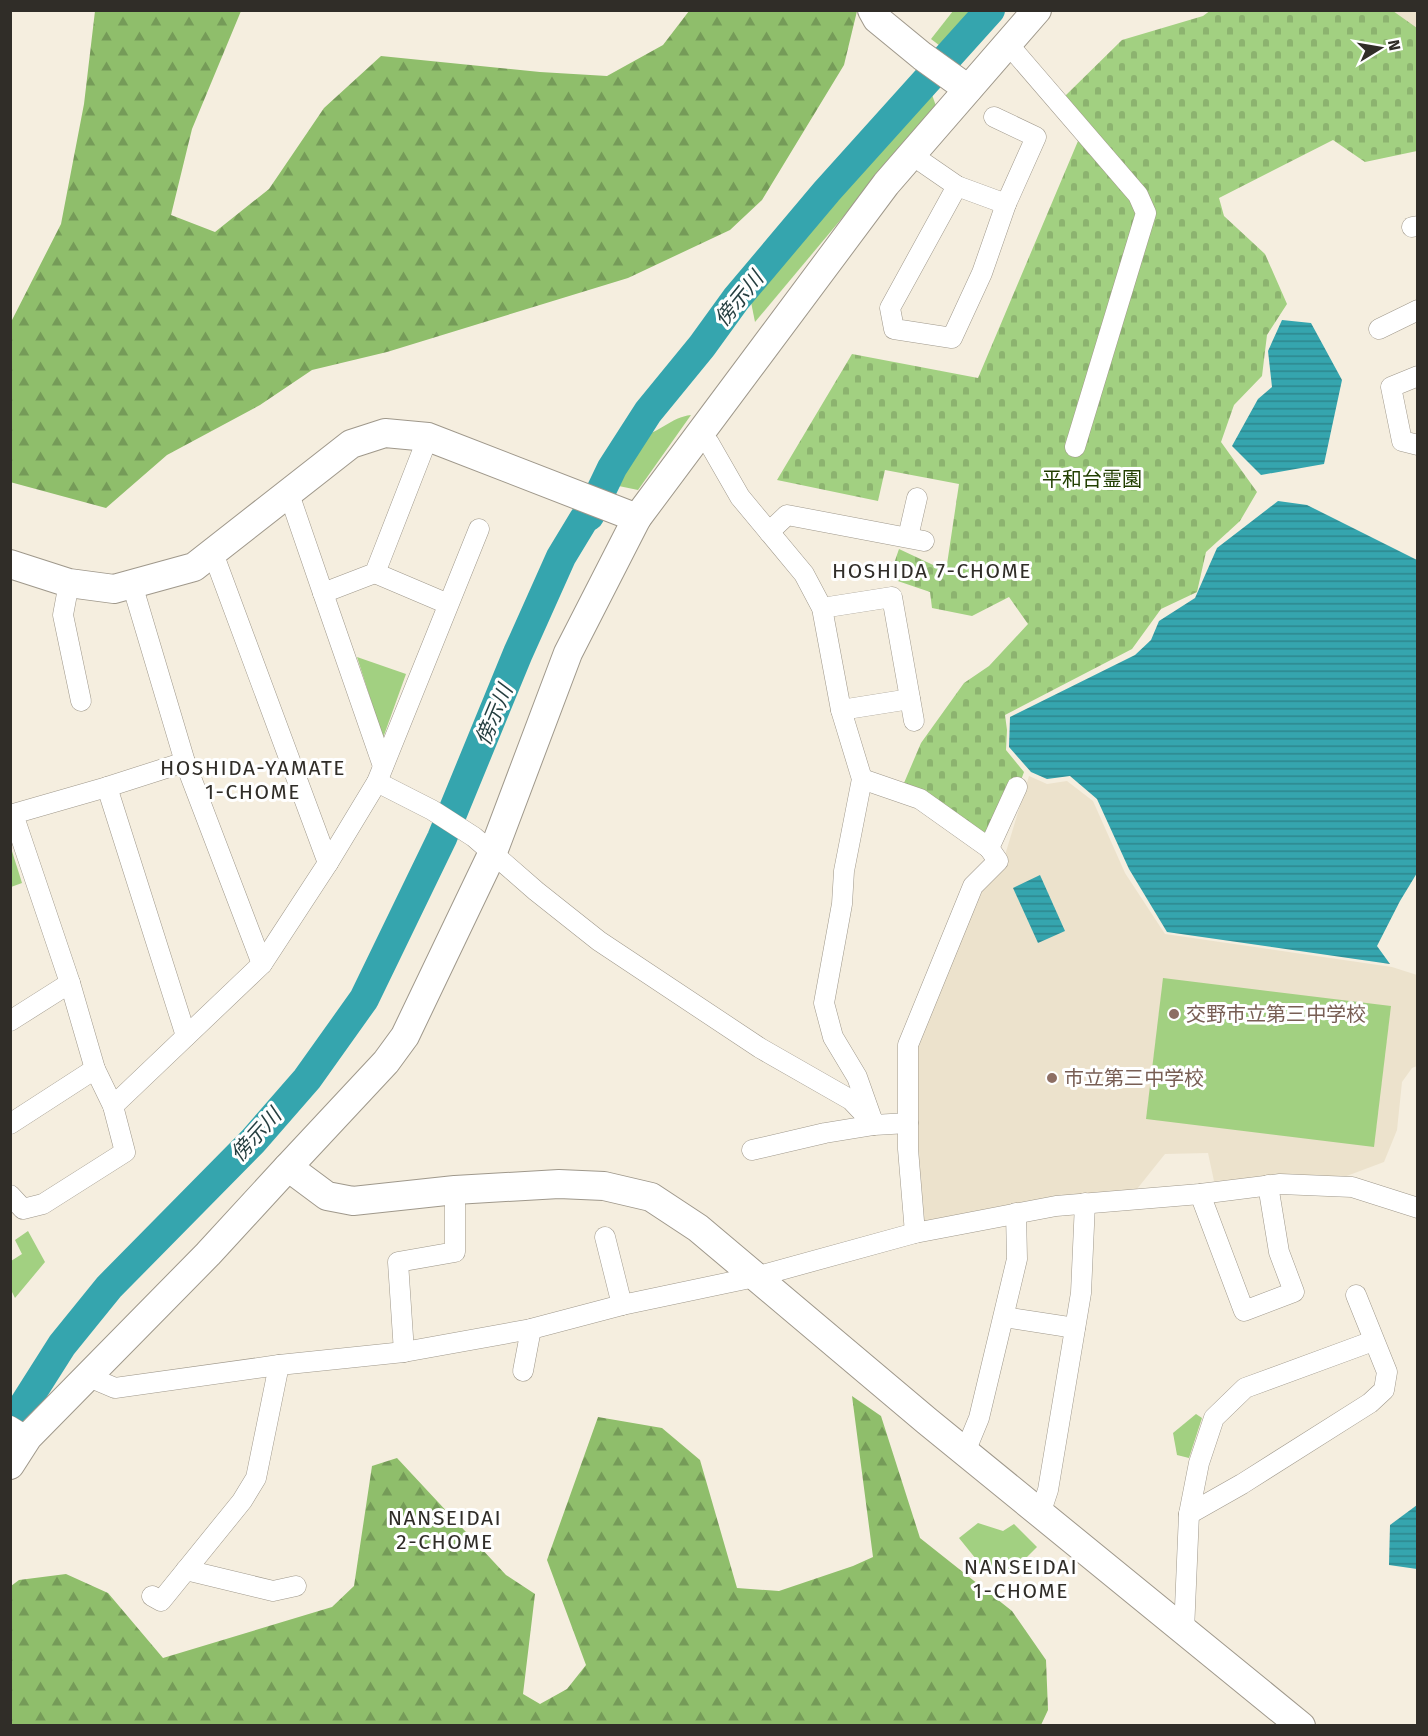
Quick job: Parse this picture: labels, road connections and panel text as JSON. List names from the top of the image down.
{
  "districts": [
    "HOSHIDA 7-CHOME",
    "HOSHIDA-YAMATE 1-CHOME",
    "NANSEIDAI 2-CHOME",
    "NANSEIDAI 1-CHOME"
  ],
  "water": ["傍示川"],
  "parks": ["平和台霊園"],
  "places": ["交野市立第三中学校", "市立第三中学校"],
  "north": "right"
}
